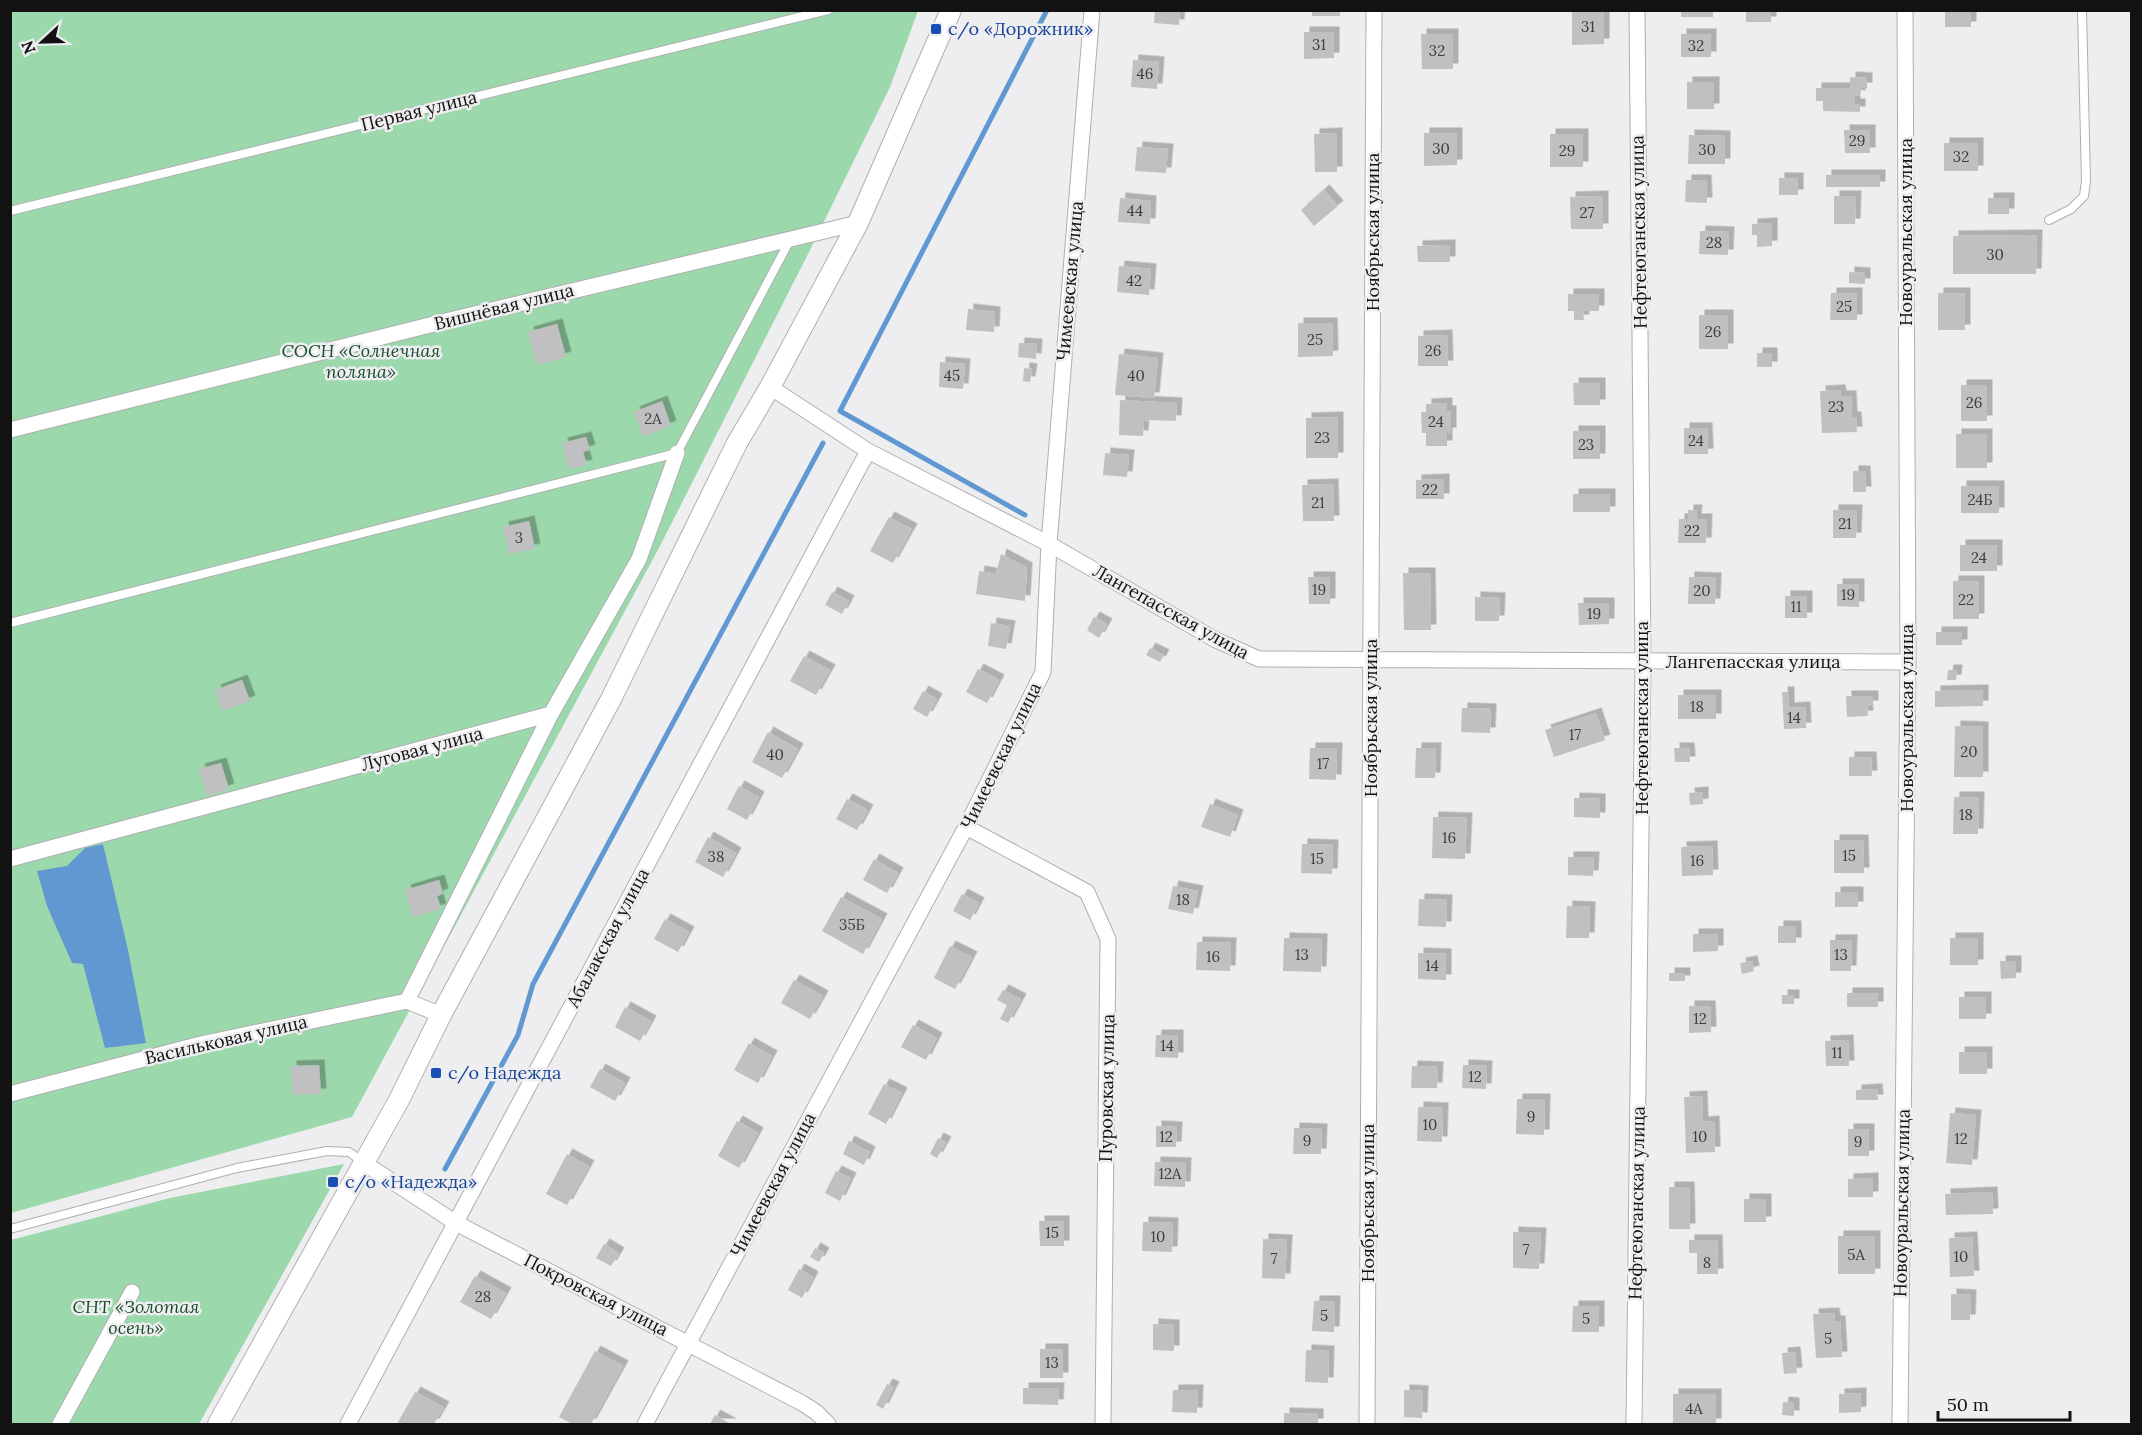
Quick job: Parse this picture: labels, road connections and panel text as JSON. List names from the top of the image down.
{
  "streets": {
    "street": [
      "Ноябрьская улица",
      "Нефтеюганская улица",
      "Новоуральская улица",
      "Чимеевская улица",
      "Вишнёвая улица",
      "Лангепасская улица",
      "Луговая улица",
      "Абалакская улица",
      "Васильковая улица",
      "Пуровская улица",
      "Покровская улица"
    ],
    "lane": ["Первая улица"]
  },
  "crossings": [
    ["Ноябрьская улица", "Лангепасская улица"],
    ["Нефтеюганская улица", "Лангепасская улица"],
    ["Новоуральская улица", "Лангепасская улица"],
    ["Чимеевская улица", "Лангепасская улица"],
    ["Чимеевская улица", "Пуровская улица"],
    ["Чимеевская улица", "Покровская улица"],
    ["Лангепасская улица", "Абалакская улица"],
    ["Абалакская улица", "Покровская улица"]
  ],
  "parks": ["СОСН «Солнечная поляна»", "СНТ «Золотая осень»"],
  "places": {
    "transit": ["с/о «Дорожник»", "с/о Надежда", "с/о «Надежда»"]
  },
  "house_numbers": [
    "31",
    "31",
    "32",
    "32",
    "46",
    "29",
    "30",
    "30",
    "29",
    "32",
    "44",
    "27",
    "28",
    "30",
    "42",
    "25",
    "26",
    "25",
    "26",
    "45",
    "40",
    "26",
    "23",
    "2А",
    "24",
    "23",
    "24",
    "23",
    "22",
    "24Б",
    "21",
    "21",
    "22",
    "3",
    "24",
    "19",
    "20",
    "19",
    "22",
    "11",
    "19",
    "18",
    "14",
    "17",
    "20",
    "40",
    "17",
    "18",
    "16",
    "15",
    "38",
    "15",
    "16",
    "18",
    "35Б",
    "13",
    "13",
    "16",
    "14",
    "12",
    "14",
    "11",
    "12",
    "9",
    "10",
    "12",
    "10",
    "12",
    "9",
    "9",
    "12А",
    "15",
    "10",
    "7",
    "5А",
    "10",
    "7",
    "8",
    "28",
    "5",
    "5",
    "5",
    "13",
    "4А"
  ],
  "scale_bar": "50 m",
  "north": "left"
}
